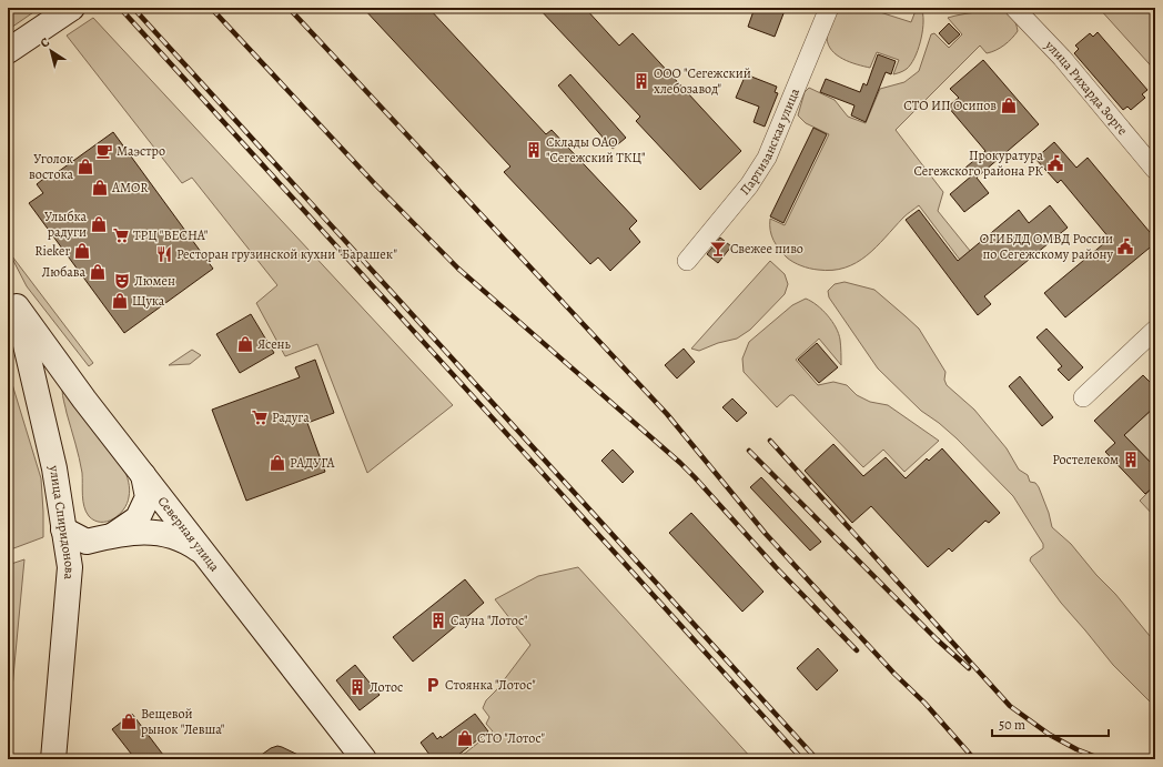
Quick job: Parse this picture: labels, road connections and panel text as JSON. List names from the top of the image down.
{
  "streets": {
    "street": [
      "улица Рихарда Зорге",
      "Партизанская улица",
      "улица Спиридонова",
      "Северная улица"
    ]
  },
  "crossings": [
    ["улица Спиридонова", "Северная улица"]
  ],
  "places": {
    "building": [
      "ООО \"Сегежский хлебозавод\"",
      "Склады ОАО \"Сегежский ТКЦ\"",
      "Ростелеком",
      "Сауна \"Лотос\"",
      "Лотос"
    ],
    "shop": [
      "СТО ИП Осипов",
      "Уголок востока",
      "AMOR",
      "Улыбка радуги",
      "Rieker",
      "Любава",
      "Щука",
      "Ясень",
      "РАДУГА",
      "Вещевой рынок \"Левша\"",
      "СТО \"Лотос\""
    ],
    "cafe": ["Маэстро"],
    "public building": ["Прокуратура Сегежского района РК", "ОГИБДД ОМВД России по Сегежскому району"],
    "supermarket": ["ТРЦ \"ВЕСНА\"", "Радуга"],
    "bar": ["Свежее пиво"],
    "restaurant": ["Ресторан грузинской кухни \"Барашек\""],
    "theatre": ["Люмен"],
    "parking": ["Стоянка \"Лотос\""]
  },
  "scale_bar": "50 m",
  "north": "top left"
}
